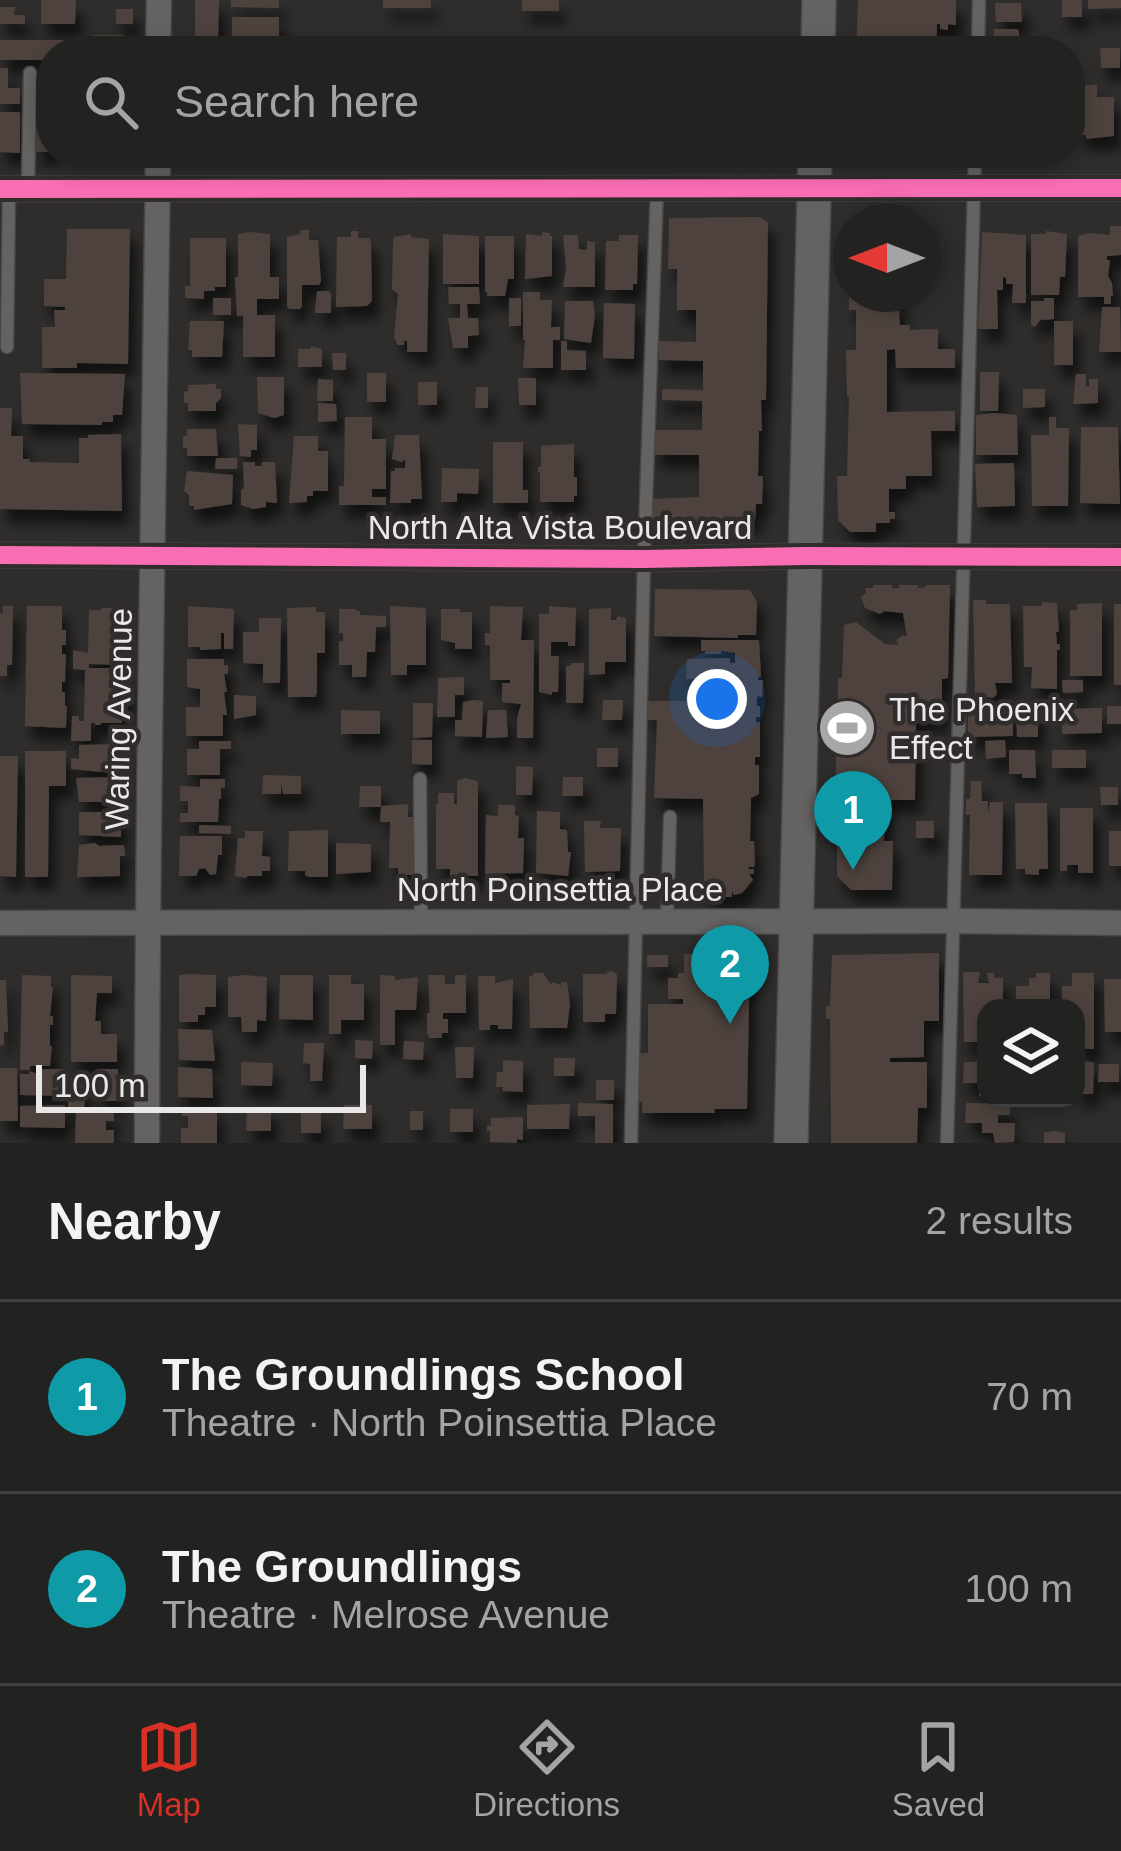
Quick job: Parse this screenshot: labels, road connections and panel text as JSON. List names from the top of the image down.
{
  "streets": {
    "street": ["North Alta Vista Boulevard", "Waring Avenue", "North Poinsettia Place"]
  },
  "crossings": [
    ["North Alta Vista Boulevard", "Waring Avenue"],
    ["Waring Avenue", "North Poinsettia Place"]
  ],
  "places": {
    "sports": ["The Phoenix Effect"]
  },
  "scale_bar": "100 m",
  "north": "left",
  "page": {
    "search": "Search here",
    "pins": ["1", "2"],
    "scale": "100 m",
    "heading": ["Nearby", "2 results"],
    "list": [
      {
        "mark": "1",
        "name": "The Groundlings School",
        "note": "Theatre · North Poinsettia Place",
        "value": "70 m"
      },
      {
        "mark": "2",
        "name": "The Groundlings",
        "note": "Theatre · Melrose Avenue",
        "value": "100 m"
      }
    ],
    "nav": ["Map", "Directions", "Saved"]
  }
}
